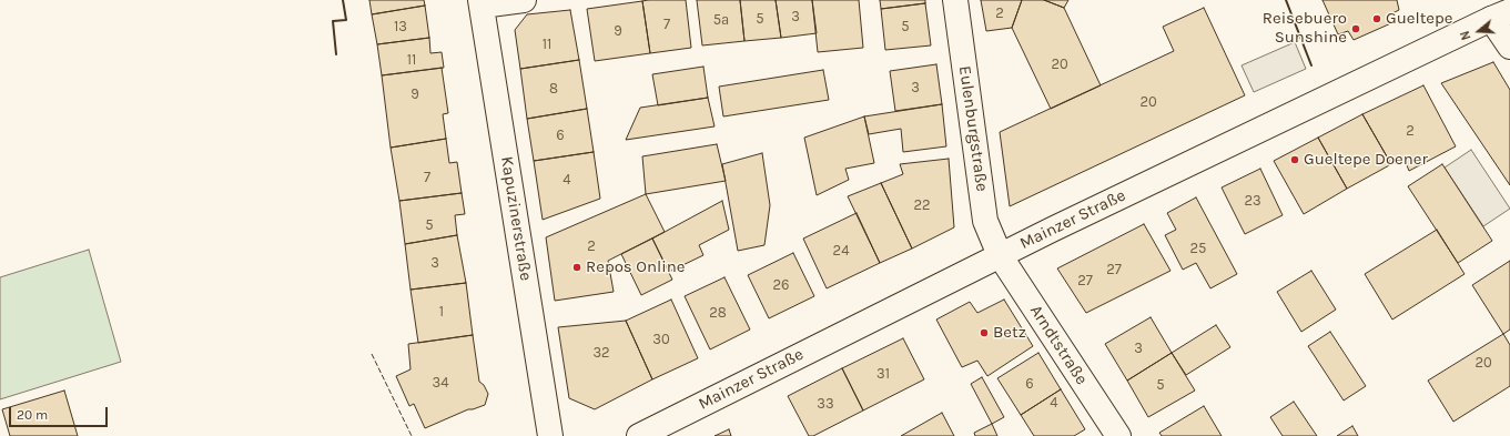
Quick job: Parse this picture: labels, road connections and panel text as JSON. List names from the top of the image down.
{
  "streets": {
    "street": [
      "Eulenburgstraße",
      "Kapuzinerstraße",
      "Mainzer Straße",
      "Arndtstraße"
    ]
  },
  "crossings": [
    ["Eulenburgstraße", "Mainzer Straße"],
    ["Eulenburgstraße", "Arndtstraße"],
    ["Mainzer Straße", "Arndtstraße"]
  ],
  "places": [
    "Gueltepe",
    "Reisebuero Sunshine",
    "Gueltepe Doener",
    "Repos Online",
    "Betz"
  ],
  "house_numbers": [
    "2",
    "3",
    "5",
    "5a",
    "7",
    "13",
    "5",
    "9",
    "11",
    "11",
    "20",
    "3",
    "8",
    "9",
    "20",
    "2",
    "6",
    "7",
    "4",
    "23",
    "22",
    "5",
    "2",
    "25",
    "24",
    "3",
    "27",
    "27",
    "26",
    "1",
    "28",
    "30",
    "3",
    "32",
    "20",
    "31",
    "34",
    "6",
    "5",
    "4",
    "33"
  ],
  "scale_bar": "20 m",
  "north": "left"
}
